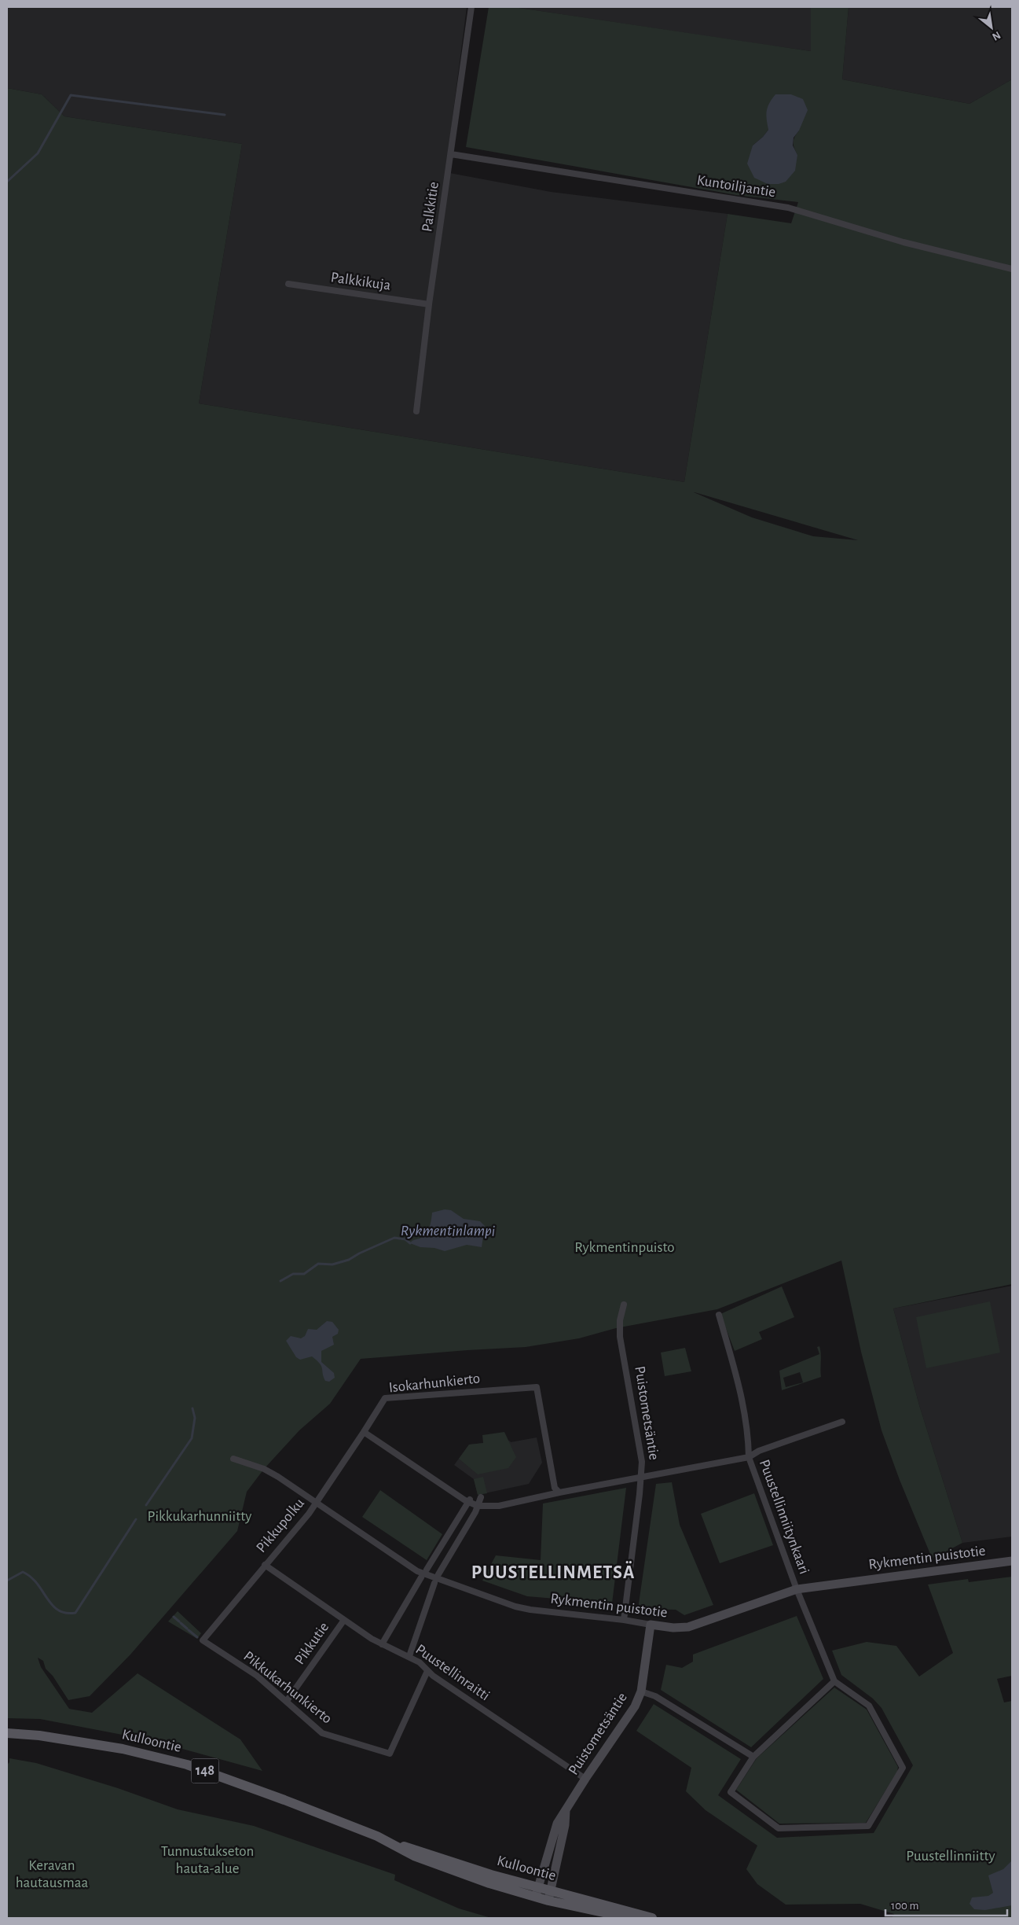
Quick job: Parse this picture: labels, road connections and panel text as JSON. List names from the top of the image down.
{
  "streets": {
    "main road": ["Kulloontie", "148"],
    "street": [
      "Kuntoilijantie",
      "Palkkitie",
      "Palkkikuja",
      "Isokarhunkierto",
      "Puistometsäntie",
      "Puustellinniitynkaari",
      "Pikkupolku",
      "Rykmentin puistotie",
      "Pikkutie",
      "Puustellinraitti",
      "Pikkukarhunkierto"
    ]
  },
  "crossings": [
    ["Kuntoilijantie", "Palkkitie"],
    ["Palkkitie", "Palkkikuja"],
    ["Isokarhunkierto", "Puustellinniitynkaari"],
    ["Isokarhunkierto", "Pikkupolku"],
    ["Puistometsäntie", "Puustellinniitynkaari"],
    ["Puistometsäntie", "Rykmentin puistotie"],
    ["Puistometsäntie", "Puustellinraitti"],
    ["Puistometsäntie", "Kulloontie"],
    ["Puustellinniitynkaari", "Rykmentin puistotie"],
    ["Pikkupolku", "Rykmentin puistotie"],
    ["Pikkupolku", "Puustellinraitti"],
    ["Pikkupolku", "Pikkukarhunkierto"],
    ["Pikkutie", "Puustellinraitti"],
    ["Pikkutie", "Pikkukarhunkierto"],
    ["Puustellinraitti", "Pikkukarhunkierto"]
  ],
  "districts": ["PUUSTELLINMETSÄ"],
  "water": ["Rykmentinlampi"],
  "parks": [
    "Rykmentinpuisto",
    "Pikkukarhunniitty",
    "Tunnustukseton hauta-alue",
    "Puustellinniitty",
    "Keravan hautausmaa"
  ],
  "scale_bar": "100 m",
  "north": "bottom right"
}
